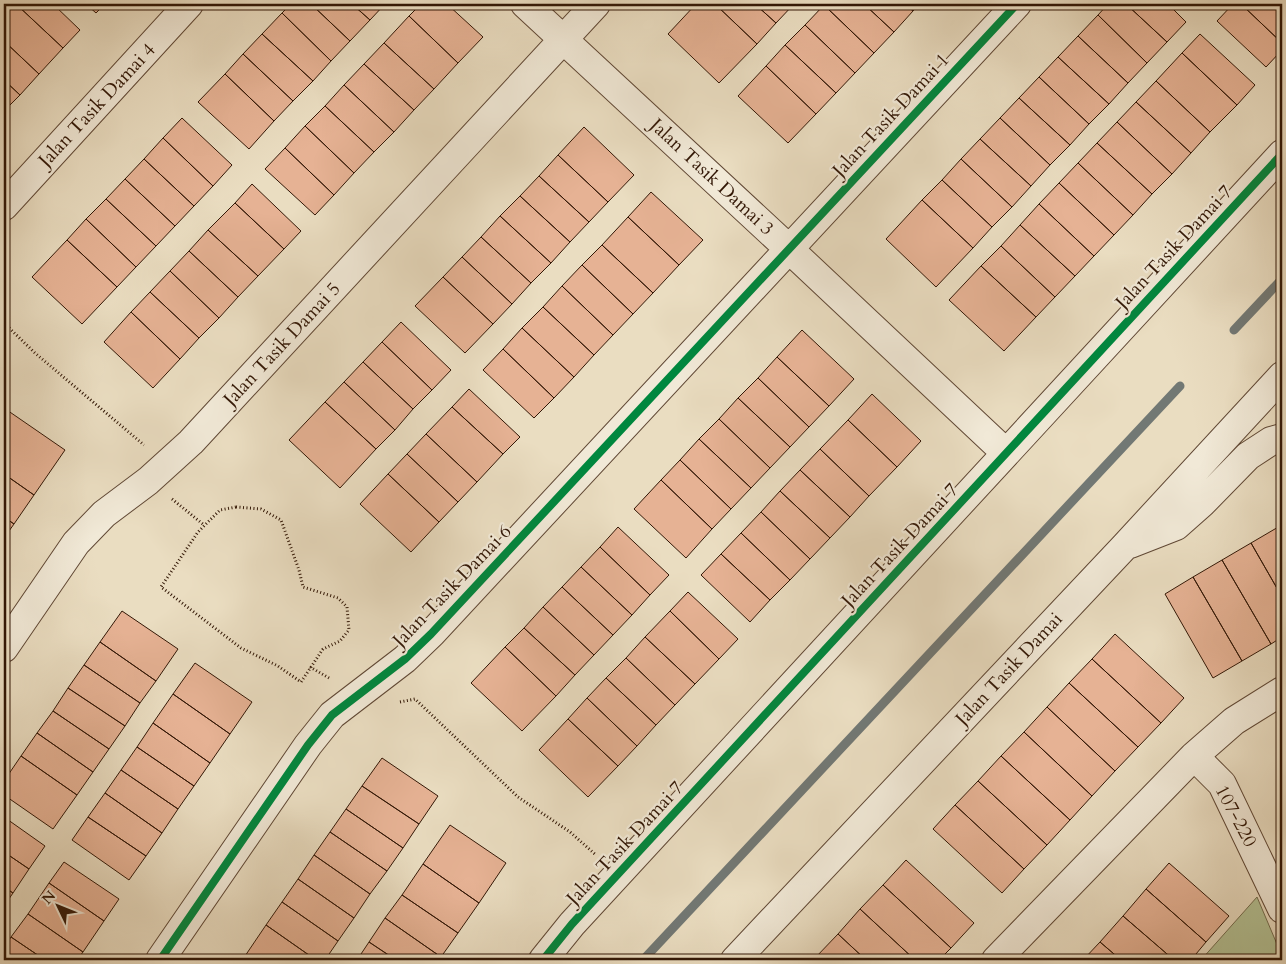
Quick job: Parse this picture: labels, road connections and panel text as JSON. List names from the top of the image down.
{
  "streets": {
    "street": [
      "Jalan Tasik Damai 4",
      "Jalan Tasik Damai 1",
      "Jalan Tasik Damai 3",
      "Jalan Tasik Damai 7",
      "Jalan Tasik Damai 5",
      "Jalan Tasik Damai 6",
      "Jalan Tasik Damai",
      "107-220"
    ]
  },
  "crossings": [
    ["Jalan Tasik Damai 1", "Jalan Tasik Damai 3"],
    ["Jalan Tasik Damai 1", "Jalan Tasik Damai 6"],
    ["Jalan Tasik Damai 3", "Jalan Tasik Damai 7"],
    ["Jalan Tasik Damai 3", "Jalan Tasik Damai 5"],
    ["Jalan Tasik Damai 3", "Jalan Tasik Damai 6"]
  ],
  "north": "top left"
}
